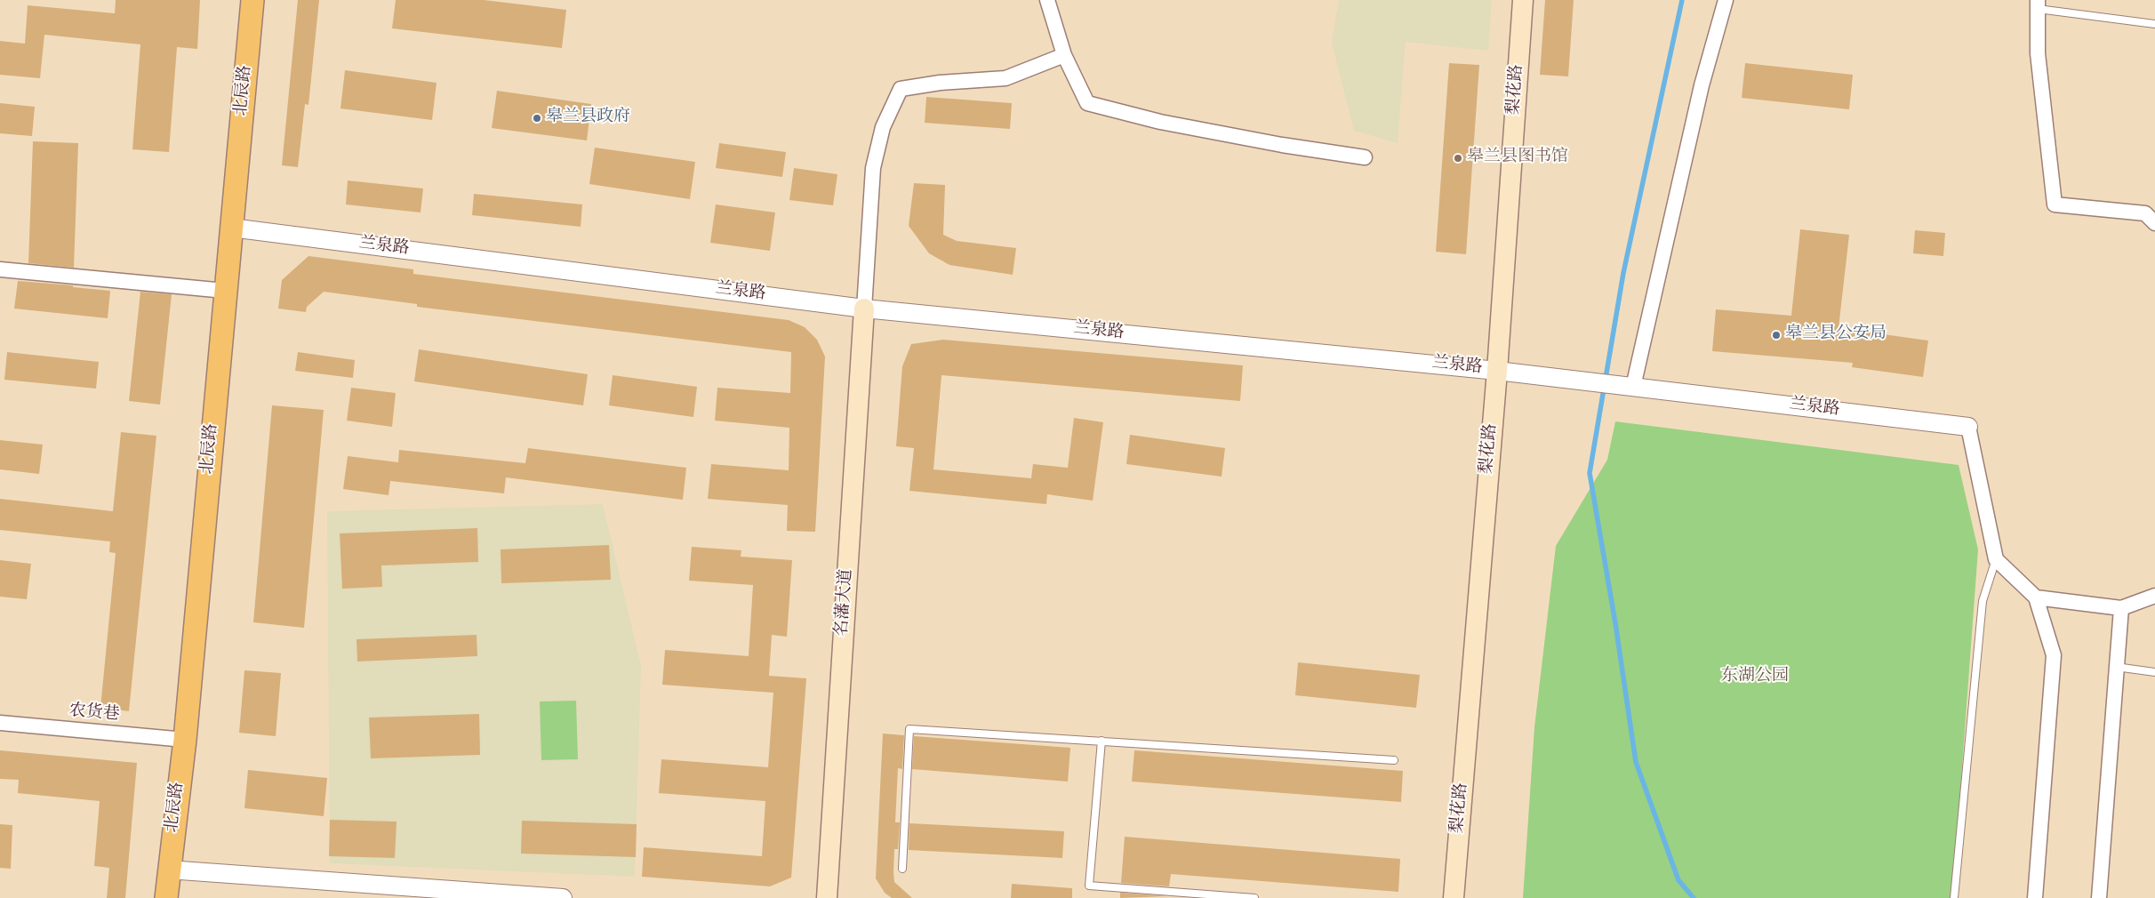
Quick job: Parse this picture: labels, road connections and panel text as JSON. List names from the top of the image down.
{
  "streets": {
    "main road": ["梨花路", "北辰路", "名藩大道"],
    "street": ["兰泉路", "农货巷"]
  },
  "crossings": [
    ["梨花路", "兰泉路"],
    ["北辰路", "兰泉路"],
    ["北辰路", "农货巷"],
    ["兰泉路", "名藩大道"]
  ],
  "parks": ["东湖公园"],
  "places": ["皋兰县政府", "皋兰县图书馆", "皋兰县公安局"]
}
